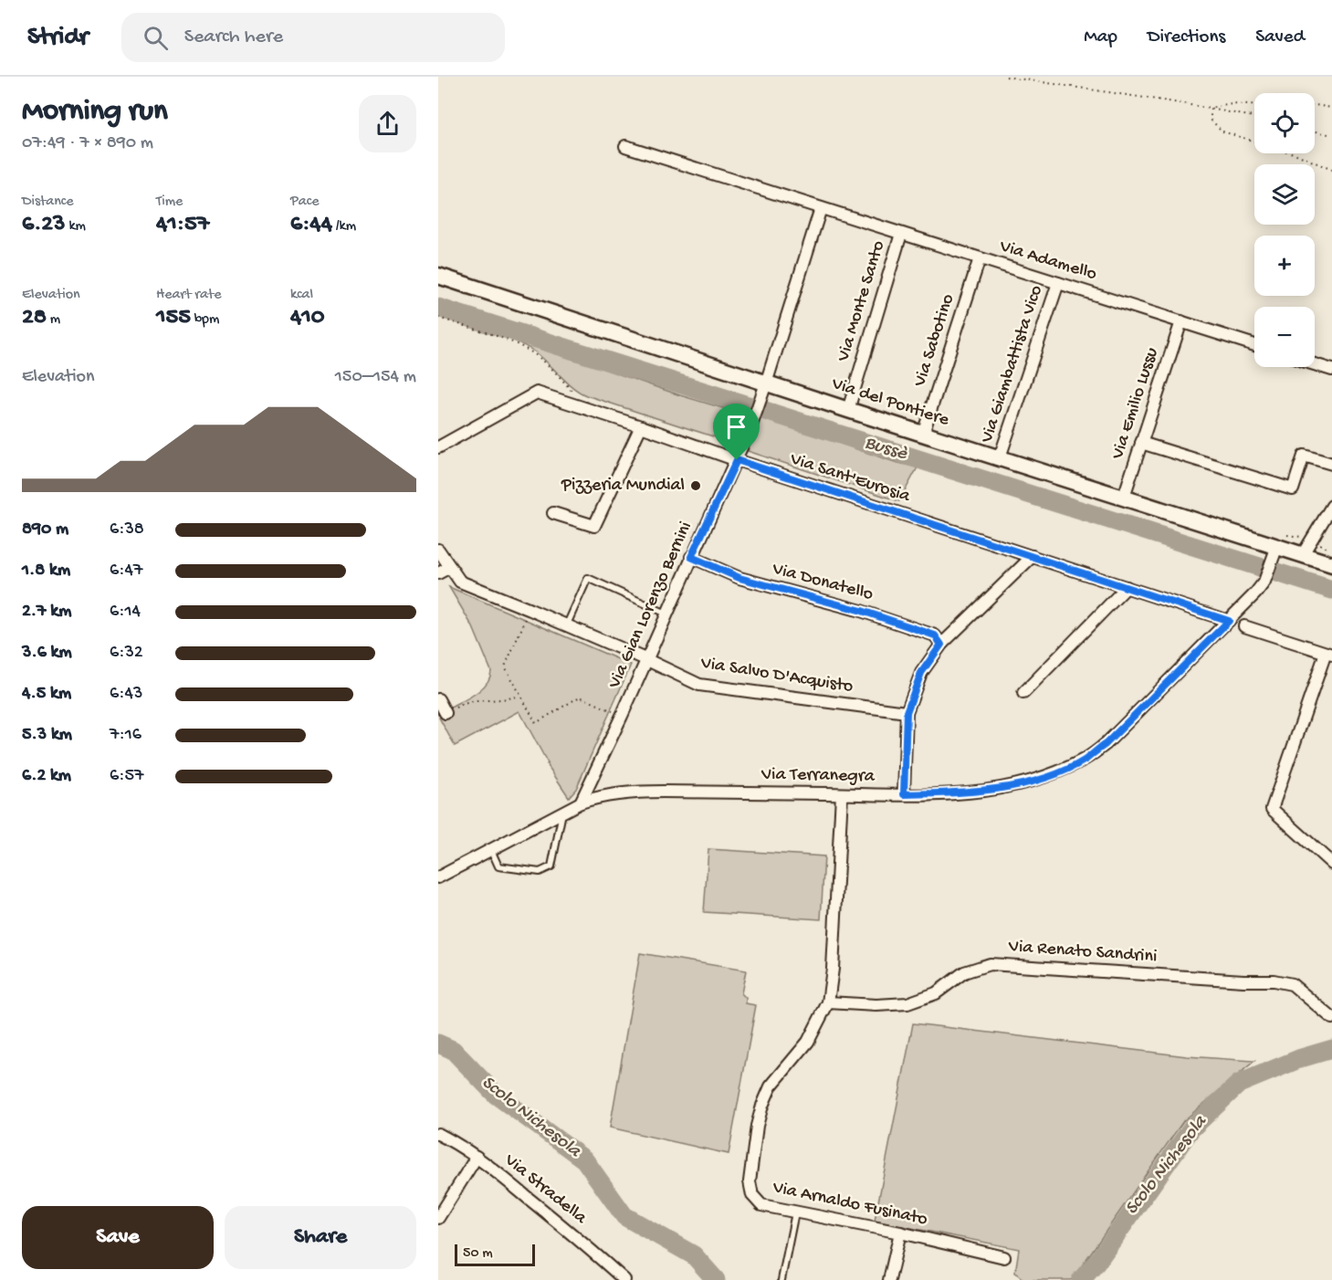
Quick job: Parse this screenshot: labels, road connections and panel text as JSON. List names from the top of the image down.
{
  "streets": {
    "main road": ["Via del Pontiere"],
    "street": [
      "Via Adamello",
      "Via Monte Santo",
      "Via Sabotino",
      "Via Giambattista Vico",
      "Via Emilio Lussu",
      "Via Sant'Eurosia",
      "Via Donatello",
      "Via Gian Lorenzo Bernini",
      "Via Salvo D'Acquisto",
      "Via Terranegra",
      "Via Renato Sandrini",
      "Via Stradella",
      "Via Arnaldo Fusinato"
    ]
  },
  "crossings": [
    ["Via Adamello", "Via Monte Santo"],
    ["Via Adamello", "Via Sabotino"],
    ["Via Adamello", "Via Giambattista Vico"],
    ["Via Adamello", "Via Emilio Lussu"],
    ["Via Monte Santo", "Via del Pontiere"],
    ["Via Sabotino", "Via del Pontiere"],
    ["Via Giambattista Vico", "Via del Pontiere"],
    ["Via del Pontiere", "Via Emilio Lussu"],
    ["Via del Pontiere", "Via Gian Lorenzo Bernini"],
    ["Via del Pontiere", "Via Terranegra"],
    ["Via Sant'Eurosia", "Via Gian Lorenzo Bernini"],
    ["Via Sant'Eurosia", "Via Terranegra"],
    ["Via Donatello", "Via Gian Lorenzo Bernini"],
    ["Via Gian Lorenzo Bernini", "Via Salvo D'Acquisto"],
    ["Via Gian Lorenzo Bernini", "Via Terranegra"],
    ["Via Terranegra", "Via Arnaldo Fusinato"],
    ["Via Renato Sandrini", "Via Arnaldo Fusinato"]
  ],
  "water": ["Bussè", "Scolo Nichesola"],
  "places": ["Pizzeria Mundial"],
  "scale_bar": "50 m",
  "page": {
    "header": "Stridr",
    "search": "Search here",
    "nav": ["Map", "Directions", "Saved"],
    "heading": ["Morning run", "07:49 · 7 × 890 m"],
    "map_buttons": ["+", "−"],
    "stats": [
      ["Distance", "6.23 km"],
      ["Time", "41:57"],
      ["Pace", "6:44 /km"],
      ["Elevation", "28 m"],
      ["Heart rate", "155 bpm"],
      ["kcal", "410"]
    ],
    "chart": ["Elevation", "150–154 m"],
    "list": [
      {
        "name": "890 m",
        "note": "6:38"
      },
      {
        "name": "1.8 km",
        "note": "6:47"
      },
      {
        "name": "2.7 km",
        "note": "6:14"
      },
      {
        "name": "3.6 km",
        "note": "6:32"
      },
      {
        "name": "4.5 km",
        "note": "6:43"
      },
      {
        "name": "5.3 km",
        "note": "7:16"
      },
      {
        "name": "6.2 km",
        "note": "6:57"
      }
    ],
    "buttons": ["Save", "Share"],
    "scale": "50 m"
  }
}
